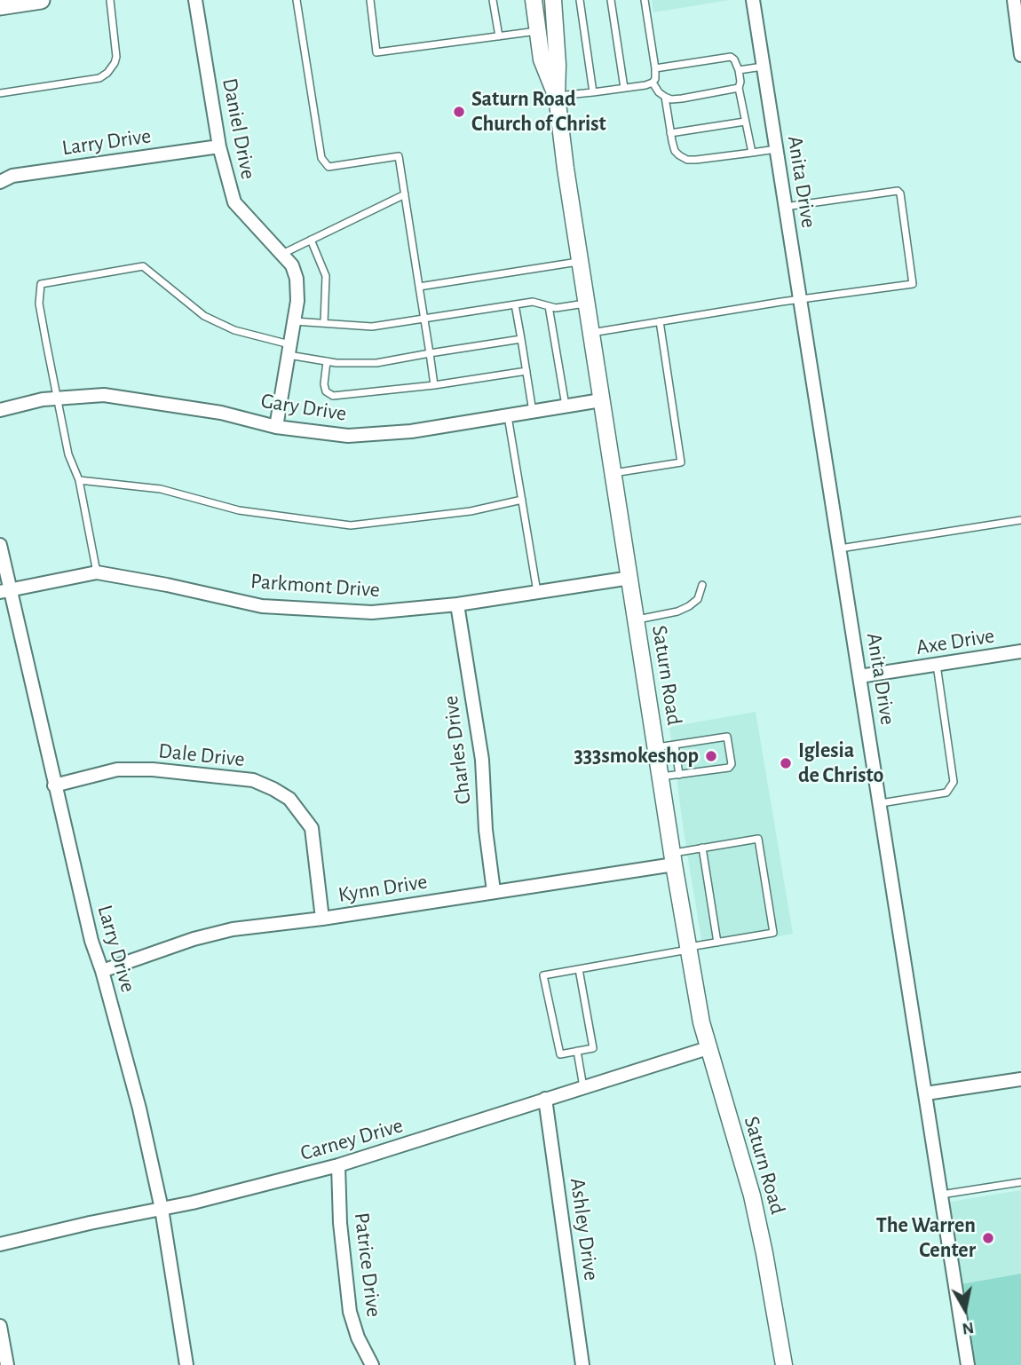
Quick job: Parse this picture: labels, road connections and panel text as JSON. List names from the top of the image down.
{
  "streets": {
    "street": [
      "Daniel Drive",
      "Larry Drive",
      "Anita Drive",
      "Gary Drive",
      "Parkmont Drive",
      "Axe Drive",
      "Saturn Road",
      "Charles Drive",
      "Dale Drive",
      "Kynn Drive",
      "Carney Drive",
      "Ashley Drive",
      "Patrice Drive"
    ]
  },
  "crossings": [
    ["Daniel Drive", "Larry Drive"],
    ["Daniel Drive", "Gary Drive"],
    ["Larry Drive", "Parkmont Drive"],
    ["Larry Drive", "Dale Drive"],
    ["Larry Drive", "Kynn Drive"],
    ["Larry Drive", "Carney Drive"],
    ["Anita Drive", "Axe Drive"],
    ["Gary Drive", "Saturn Road"],
    ["Parkmont Drive", "Saturn Road"],
    ["Parkmont Drive", "Charles Drive"],
    ["Saturn Road", "Kynn Drive"],
    ["Saturn Road", "Carney Drive"],
    ["Charles Drive", "Kynn Drive"],
    ["Dale Drive", "Kynn Drive"],
    ["Carney Drive", "Ashley Drive"],
    ["Carney Drive", "Patrice Drive"]
  ],
  "places": [
    "Saturn Road Church of Christ",
    "333smokeshop",
    "Iglesia de Christo",
    "The Warren Center"
  ],
  "north": "bottom"
}
